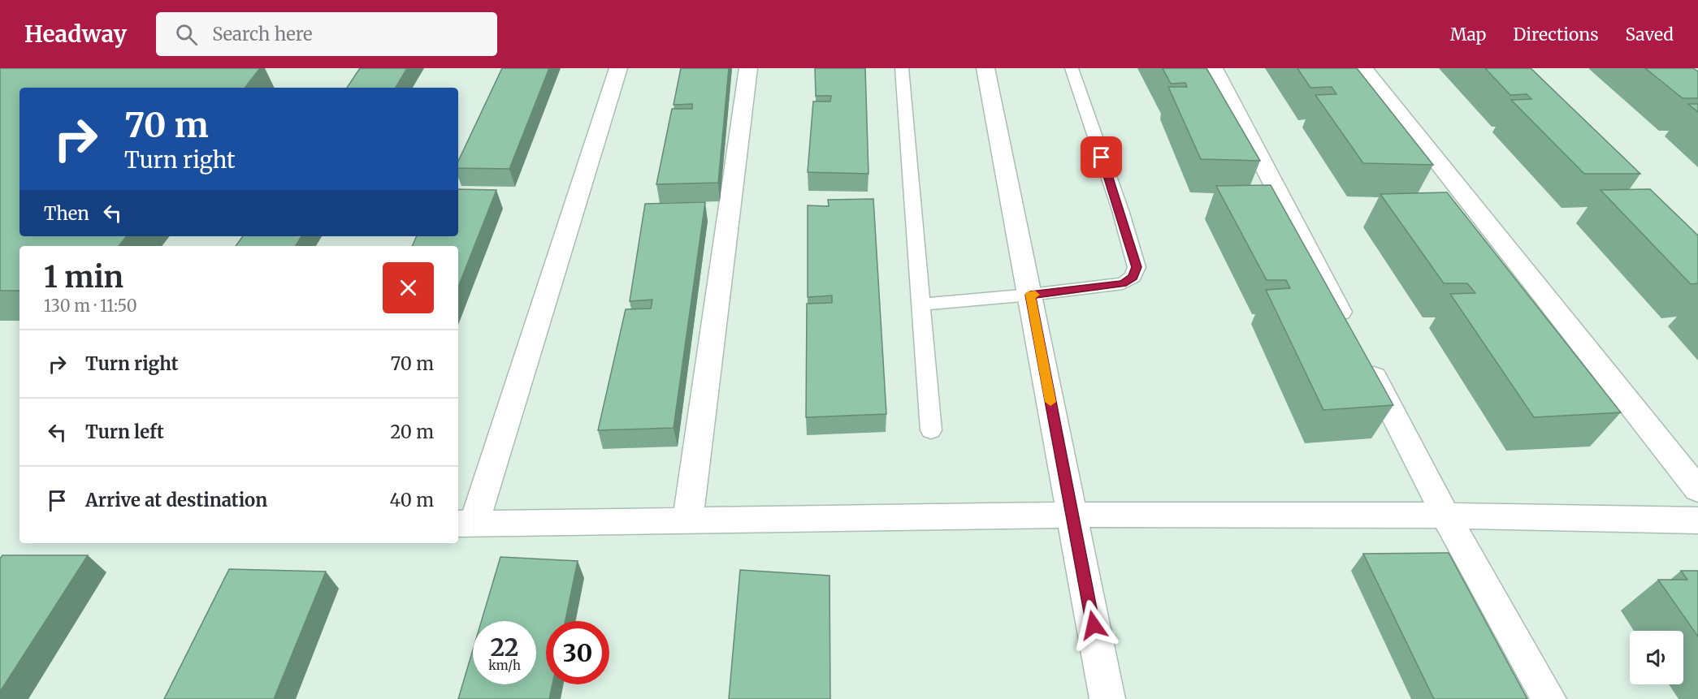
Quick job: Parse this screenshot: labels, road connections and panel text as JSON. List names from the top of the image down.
{
  "page": {
    "header": "Headway",
    "search": "Search here",
    "nav": ["Map", "Directions", "Saved"],
    "turn": ["70 m", "Turn right"],
    "then": "Then",
    "heading": ["1 min", "130 m · 11:50"],
    "list": [
      {
        "name": "Turn right",
        "value": "70 m"
      },
      {
        "name": "Turn left",
        "value": "20 m"
      },
      {
        "name": "Arrive at destination",
        "value": "40 m"
      }
    ],
    "speed": "22 km/h",
    "limit": "30"
  }
}
